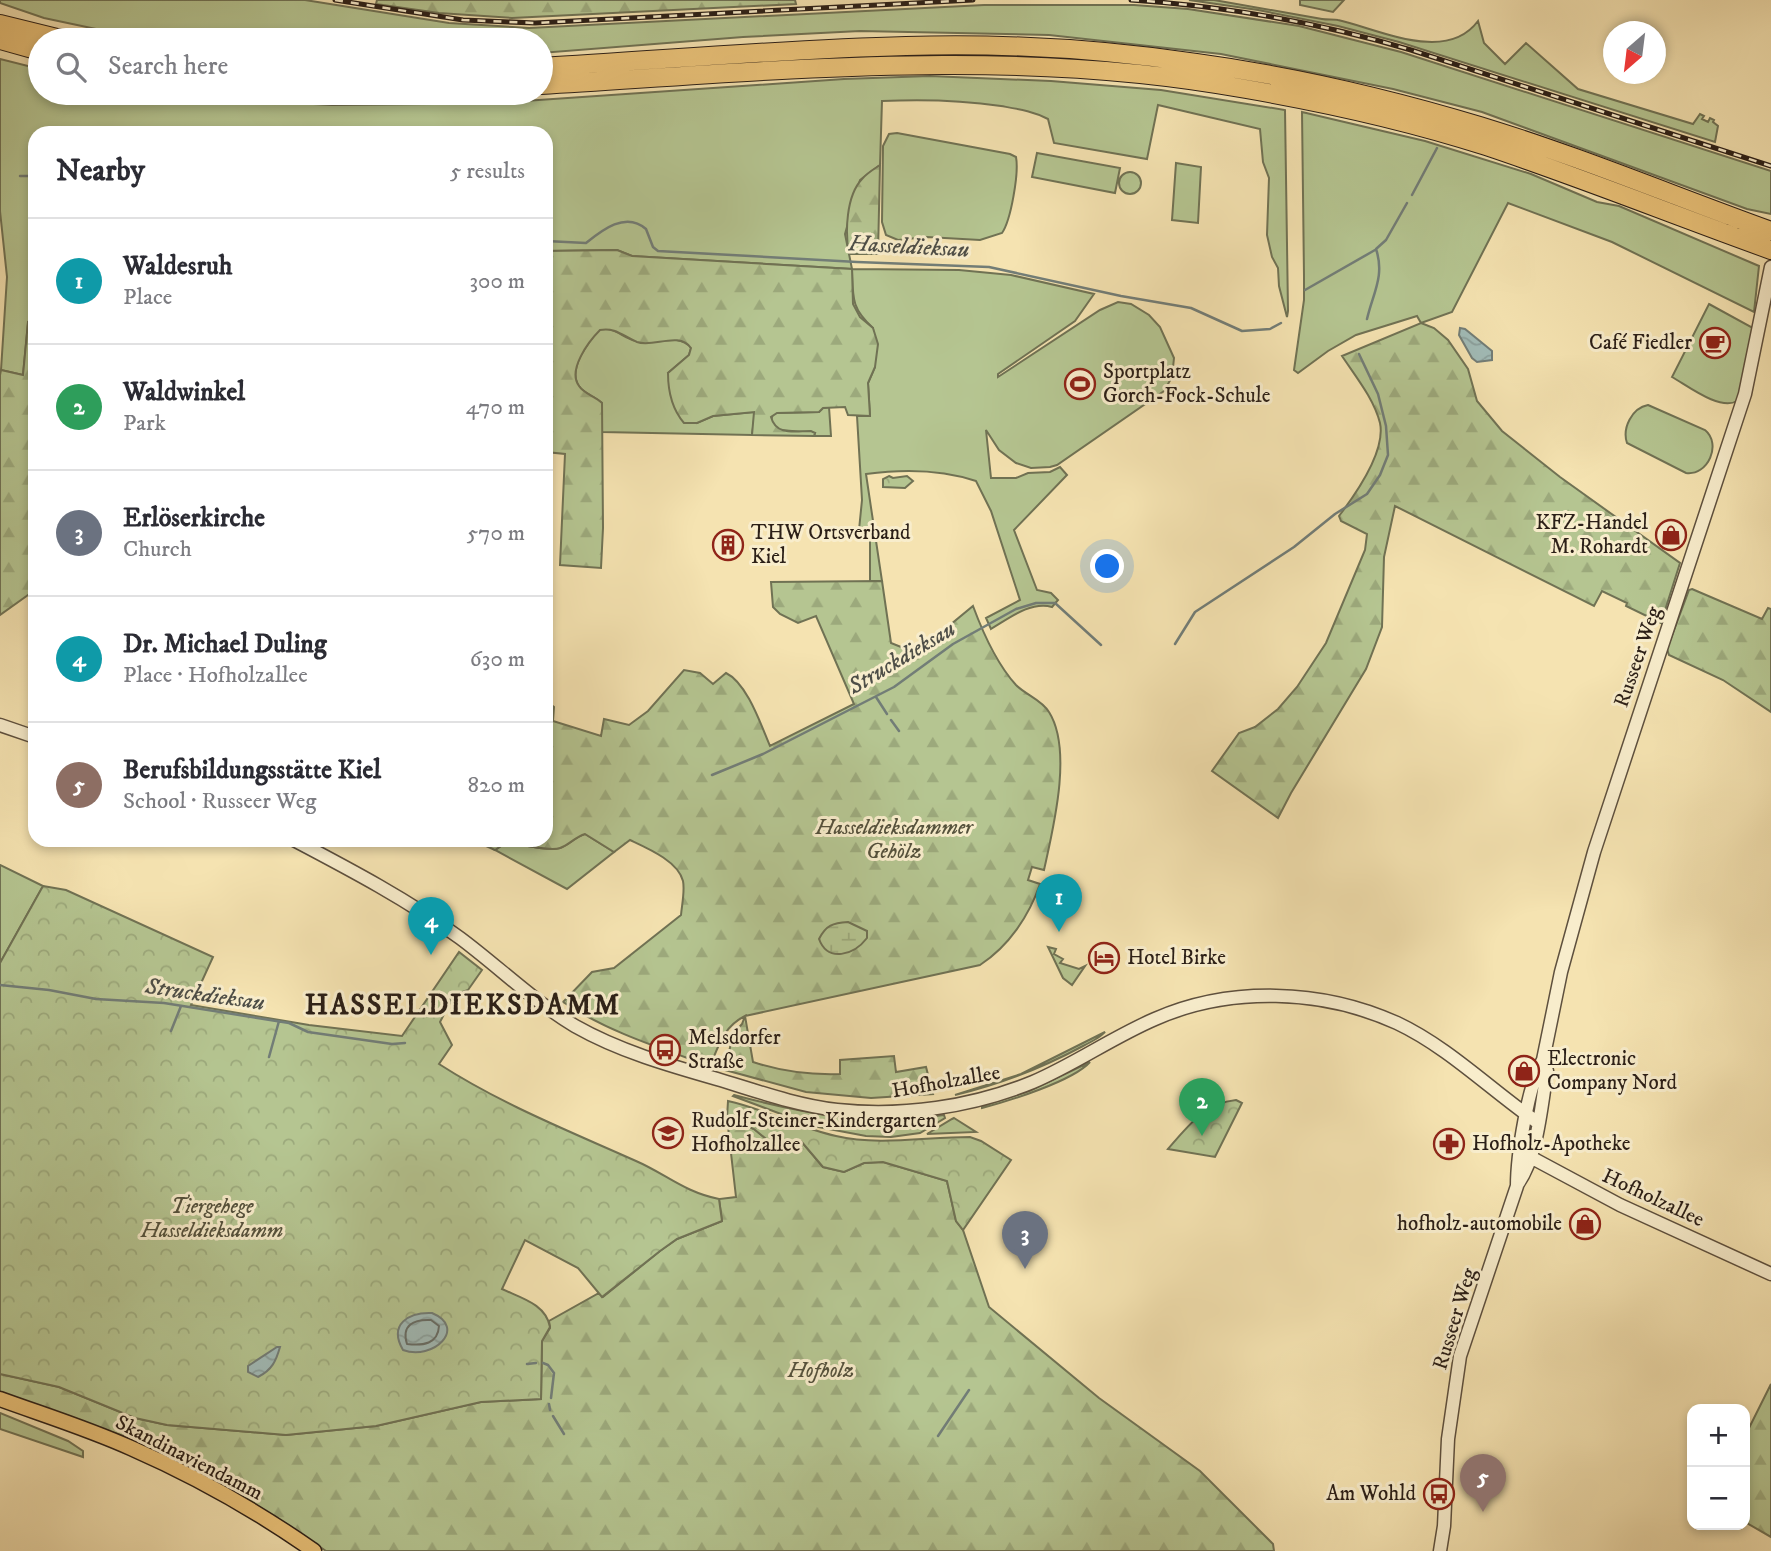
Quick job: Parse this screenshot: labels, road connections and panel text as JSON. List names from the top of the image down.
{
  "streets": {
    "main road": ["Skandinaviendamm"],
    "street": ["Russeer Weg", "Hofholzallee"]
  },
  "crossings": [
    ["Russeer Weg", "Hofholzallee"]
  ],
  "districts": ["HASSELDIEKSDAMM"],
  "water": ["Hasseldieksau", "Struckdieksau"],
  "parks": ["Hasseldieksdammer Gehölz", "Tiergehege Hasseldieksdamm", "Hofholz"],
  "places": {
    "cafe": ["Café Fiedler"],
    "sports": ["Sportplatz Gorch-Fock-Schule"],
    "shop": ["KFZ-Handel M. Rohardt", "Electronic Company Nord", "hofholz-automobile"],
    "building": ["THW Ortsverband Kiel"],
    "hotel": ["Hotel Birke"],
    "bus stop": ["Melsdorfer Straße", "Am Wohld"],
    "school or university": ["Rudolf-Steiner-Kindergarten Hofholzallee"],
    "pharmacy": ["Hofholz-Apotheke"]
  },
  "north": "bottom left",
  "page": {
    "search": "Search here",
    "heading": ["Nearby", "5 results"],
    "list": [
      {
        "mark": "1",
        "name": "Waldesruh",
        "note": "Place",
        "value": "300 m"
      },
      {
        "mark": "2",
        "name": "Waldwinkel",
        "note": "Park",
        "value": "470 m"
      },
      {
        "mark": "3",
        "name": "Erlöserkirche",
        "note": "Church",
        "value": "570 m"
      },
      {
        "mark": "4",
        "name": "Dr. Michael Duling",
        "note": "Place · Hofholzallee",
        "value": "630 m"
      },
      {
        "mark": "5",
        "name": "Berufsbildungsstätte Kiel",
        "note": "School · Russeer Weg",
        "value": "820 m"
      }
    ],
    "pins": [
      "1",
      "4",
      "2",
      "3",
      "5"
    ],
    "map_buttons": ["+", "−"]
  }
}
